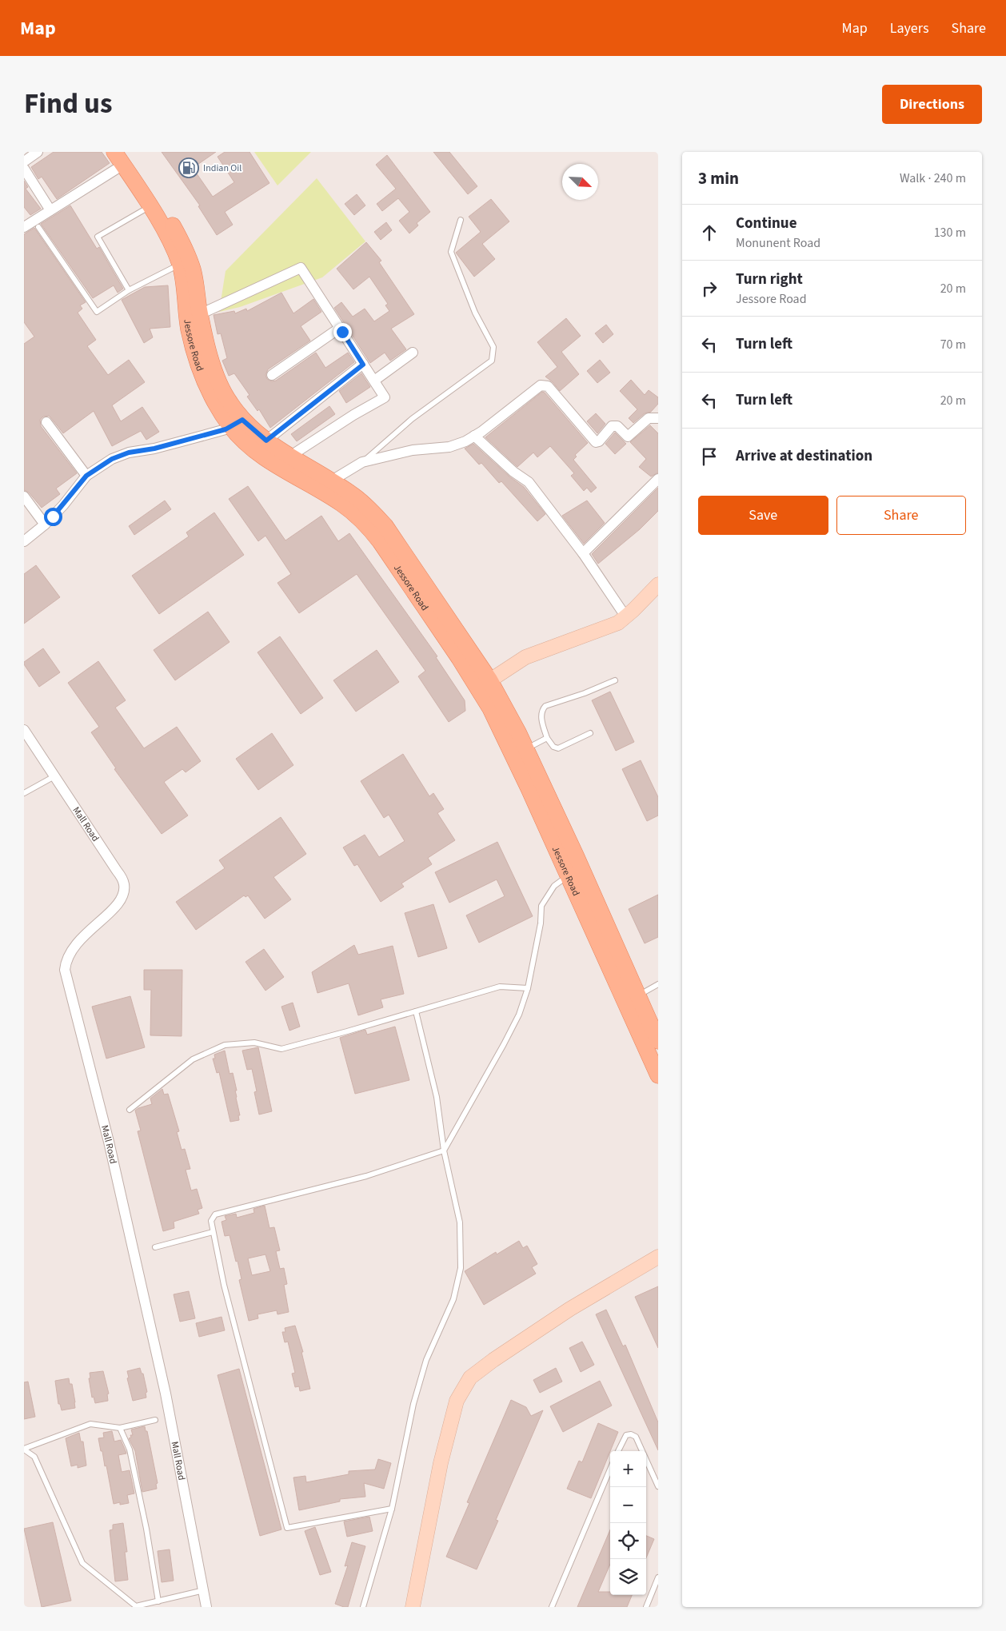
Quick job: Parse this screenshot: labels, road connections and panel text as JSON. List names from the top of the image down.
{
  "streets": {
    "main road": ["Jessore Road"],
    "street": ["Mall Road"]
  },
  "places": {
    "fuel station": ["Indian Oil"]
  },
  "north": "bottom right",
  "page": {
    "header": "Map",
    "nav": ["Map", "Layers", "Share"],
    "title": "Find us",
    "buttons": [
      "Directions",
      ["Save", "Share"]
    ],
    "heading": ["3 min", "Walk · 240 m"],
    "list": [
      ["Continue", "Monunent Road", "130 m"],
      ["Turn right", "Jessore Road", "20 m"],
      ["Turn left", "70 m"],
      ["Turn left", "20 m"],
      "Arrive at destination"
    ],
    "map_buttons": ["+", "−"]
  }
}
